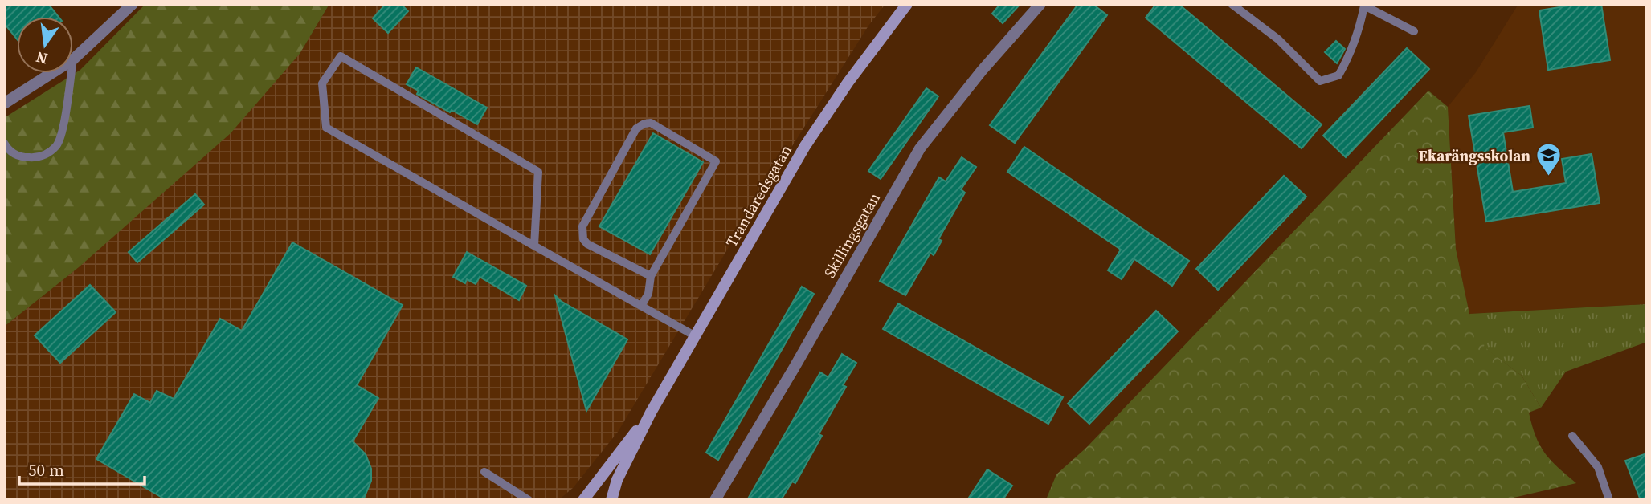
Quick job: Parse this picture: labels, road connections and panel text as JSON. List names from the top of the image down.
{
  "streets": {
    "street": ["Trandaredsgatan", "Skillingsgatan"]
  },
  "places": {
    "school or university": ["Ekarängsskolan"]
  },
  "scale_bar": "50 m",
  "north": "bottom"
}
